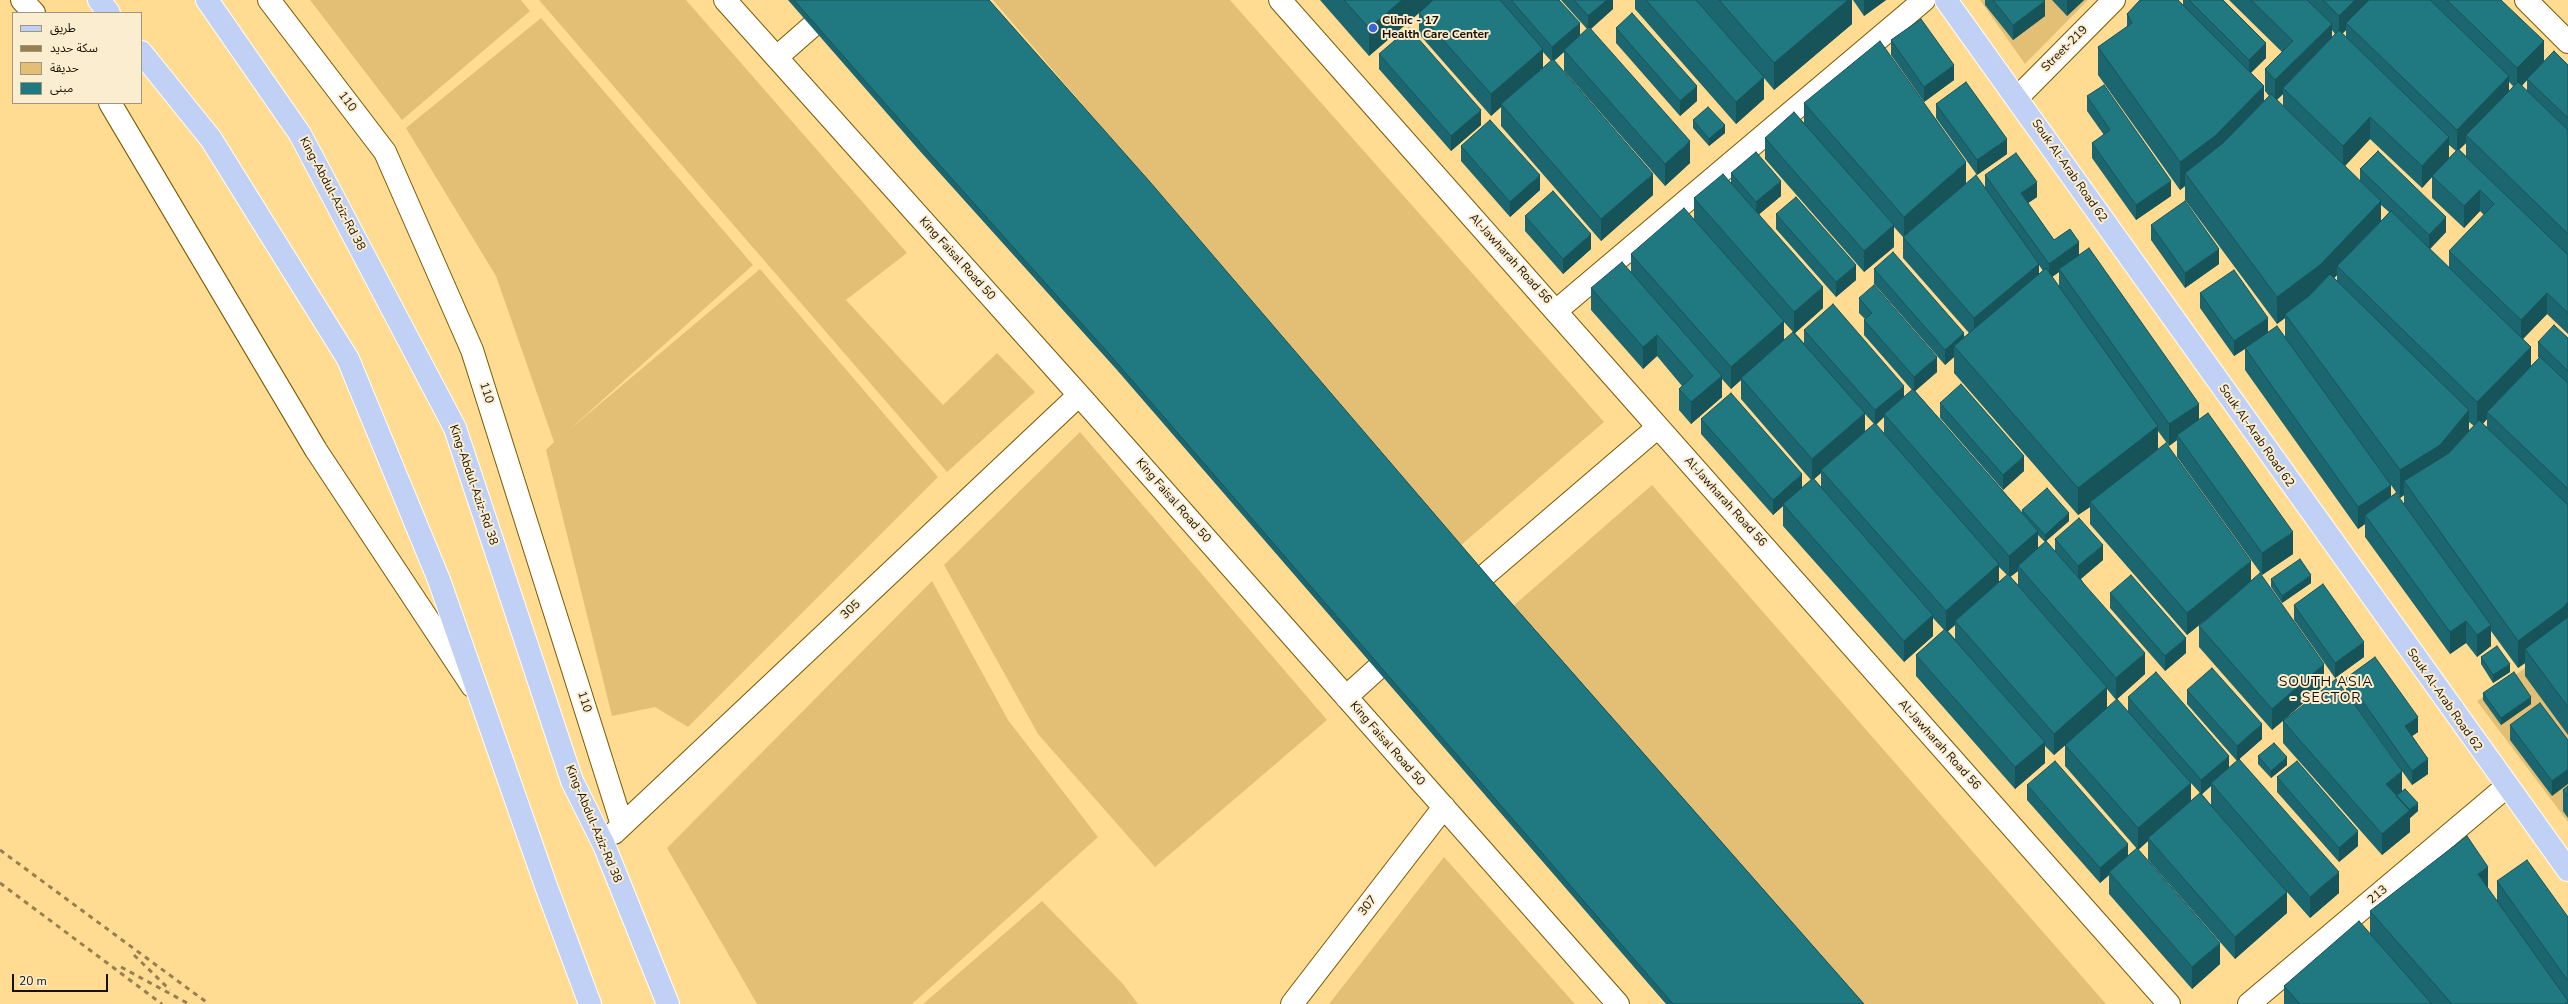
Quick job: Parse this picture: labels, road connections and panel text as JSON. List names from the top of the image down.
{
  "streets": {
    "main road": ["Souk Al-Arab Road 62", "King-Abdul-Aziz-Rd 38"],
    "street": [
      "Street-219",
      "110",
      "King Faisal Road 50",
      "Al-Jawharah Road 56",
      "305",
      "213",
      "307"
    ]
  },
  "crossings": [
    ["Street-219", "Souk Al-Arab Road 62"],
    ["110", "305"],
    ["Souk Al-Arab Road 62", "213"],
    ["King-Abdul-Aziz-Rd 38", "305"],
    ["King Faisal Road 50", "305"],
    ["King Faisal Road 50", "307"]
  ],
  "districts": ["SOUTH ASIA - SECTOR"],
  "places": ["Clinic - 17 Health Care Center"],
  "legend": [
    "طريق",
    "سكة حديد",
    "حديقة",
    "مبنى"
  ],
  "scale_bar": "20 m"
}
